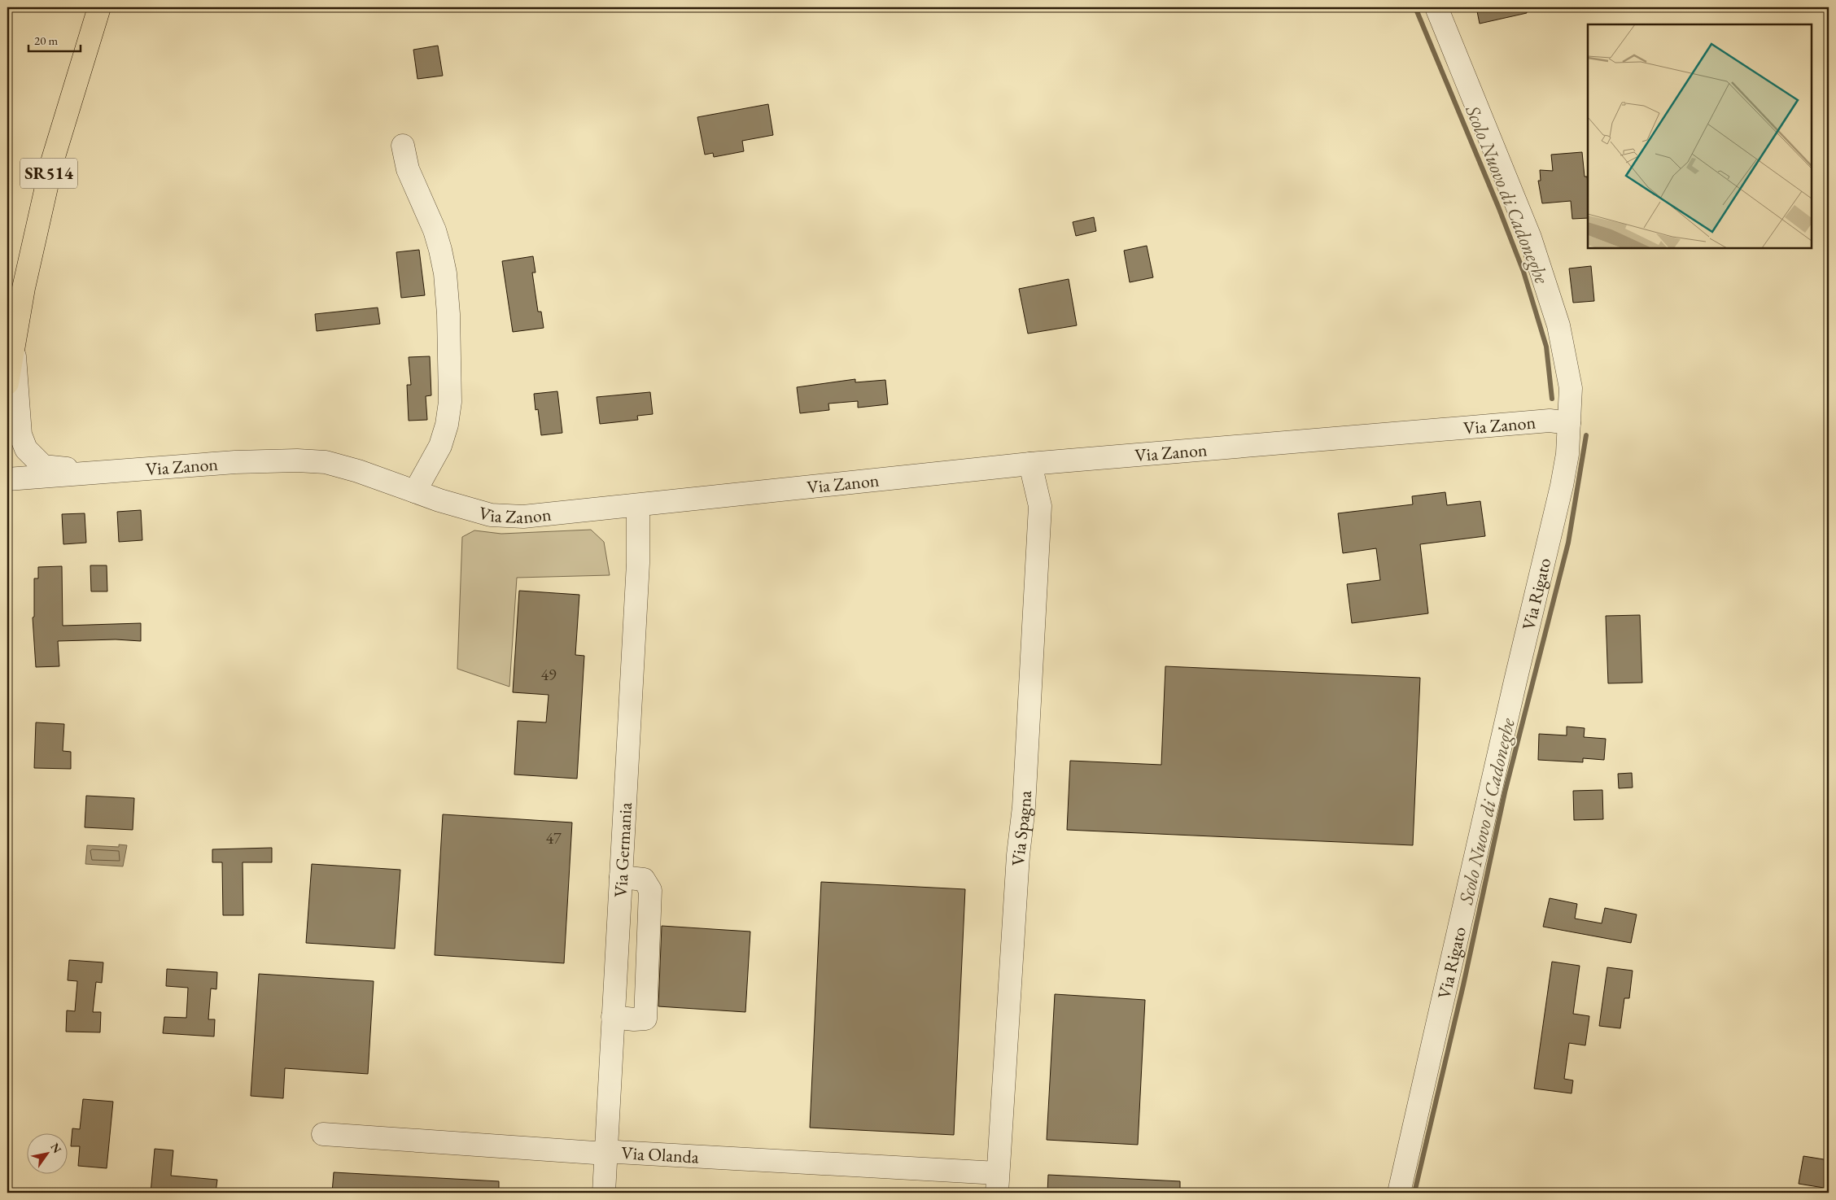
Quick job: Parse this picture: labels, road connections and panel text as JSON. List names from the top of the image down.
{
  "streets": {
    "main road": ["SR514"],
    "street": [
      "Via Zanon",
      "Via Rigato",
      "Via Spagna",
      "Via Germania",
      "Via Olanda"
    ]
  },
  "crossings": [
    ["SR514", "Via Zanon"],
    ["Via Zanon", "Via Rigato"],
    ["Via Zanon", "Via Spagna"],
    ["Via Zanon", "Via Germania"],
    ["Via Spagna", "Via Olanda"],
    ["Via Germania", "Via Olanda"]
  ],
  "water": ["Scolo Nuovo di Cadoneghe"],
  "house_numbers": ["49", "47"],
  "scale_bar": "20 m",
  "north": "top right"
}
